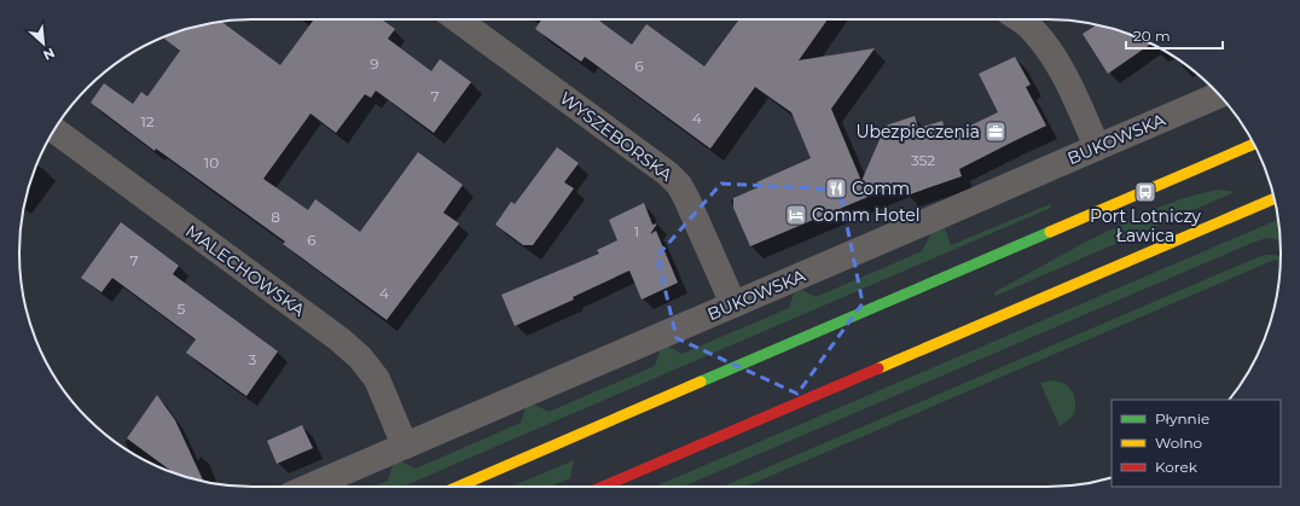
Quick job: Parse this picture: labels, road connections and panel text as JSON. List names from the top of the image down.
{
  "streets": {
    "street": ["WYSZEBORSKA", "BUKOWSKA", "MALECHOWSKA"]
  },
  "crossings": [
    ["WYSZEBORSKA", "BUKOWSKA"],
    ["BUKOWSKA", "MALECHOWSKA"]
  ],
  "places": {
    "office": ["Ubezpieczenia"],
    "restaurant": ["Comm"],
    "bus stop": ["Port Lotniczy Ławica"],
    "hotel": ["Comm Hotel"]
  },
  "house_numbers": [
    "9",
    "6",
    "7",
    "4",
    "12",
    "352",
    "10",
    "8",
    "1",
    "6",
    "7",
    "4",
    "5",
    "3"
  ],
  "legend": ["Płynnie", "Wolno", "Korek"],
  "scale_bar": "20 m",
  "north": "bottom right"
}
